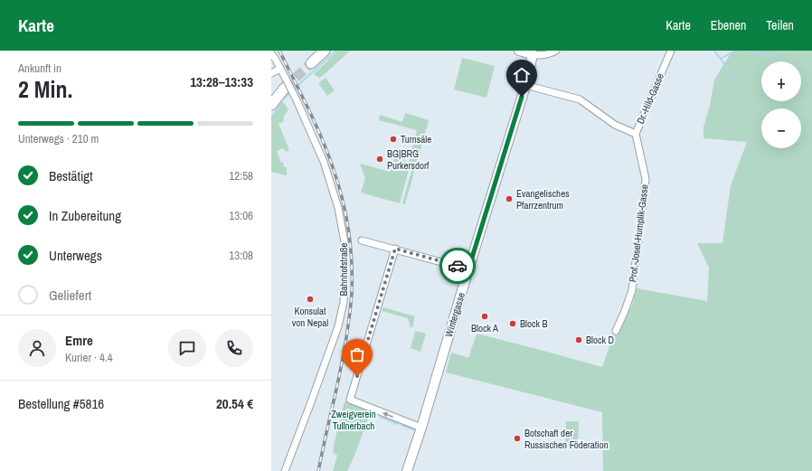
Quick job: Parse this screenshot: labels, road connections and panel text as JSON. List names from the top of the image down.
{
  "streets": {
    "street": [
      "Dr.-Hild-Gasse",
      "Prof.-Josef-Humplik-Gasse",
      "Bahnhofstraße",
      "Wintergasse"
    ]
  },
  "crossings": [
    ["Dr.-Hild-Gasse", "Prof.-Josef-Humplik-Gasse"],
    ["Dr.-Hild-Gasse", "Wintergasse"]
  ],
  "parks": ["Zweigverein Tullnerbach"],
  "places": [
    "Turnsäle",
    "BG|BRG Purkersdorf",
    "Evangelisches Pfarrzentrum",
    "Konsulat von Nepal",
    "Block A",
    "Block B",
    "Block D",
    "Botschaft der Russischen Föderation"
  ],
  "page": {
    "header": "Karte",
    "nav": ["Karte", "Ebenen", "Teilen"],
    "heading": ["2 Min.", "Ankunft in", "13:28–13:33"],
    "panel": [
      "Emre",
      "Kurier · 4.4",
      "Bestellung #5816",
      "20.54 €"
    ],
    "map_buttons": ["+", "−"],
    "bar": "Unterwegs · 210 m",
    "list": [
      ["Bestätigt", "12:58"],
      ["In Zubereitung", "13:06"],
      ["Unterwegs", "13:08"],
      "Geliefert"
    ]
  }
}
